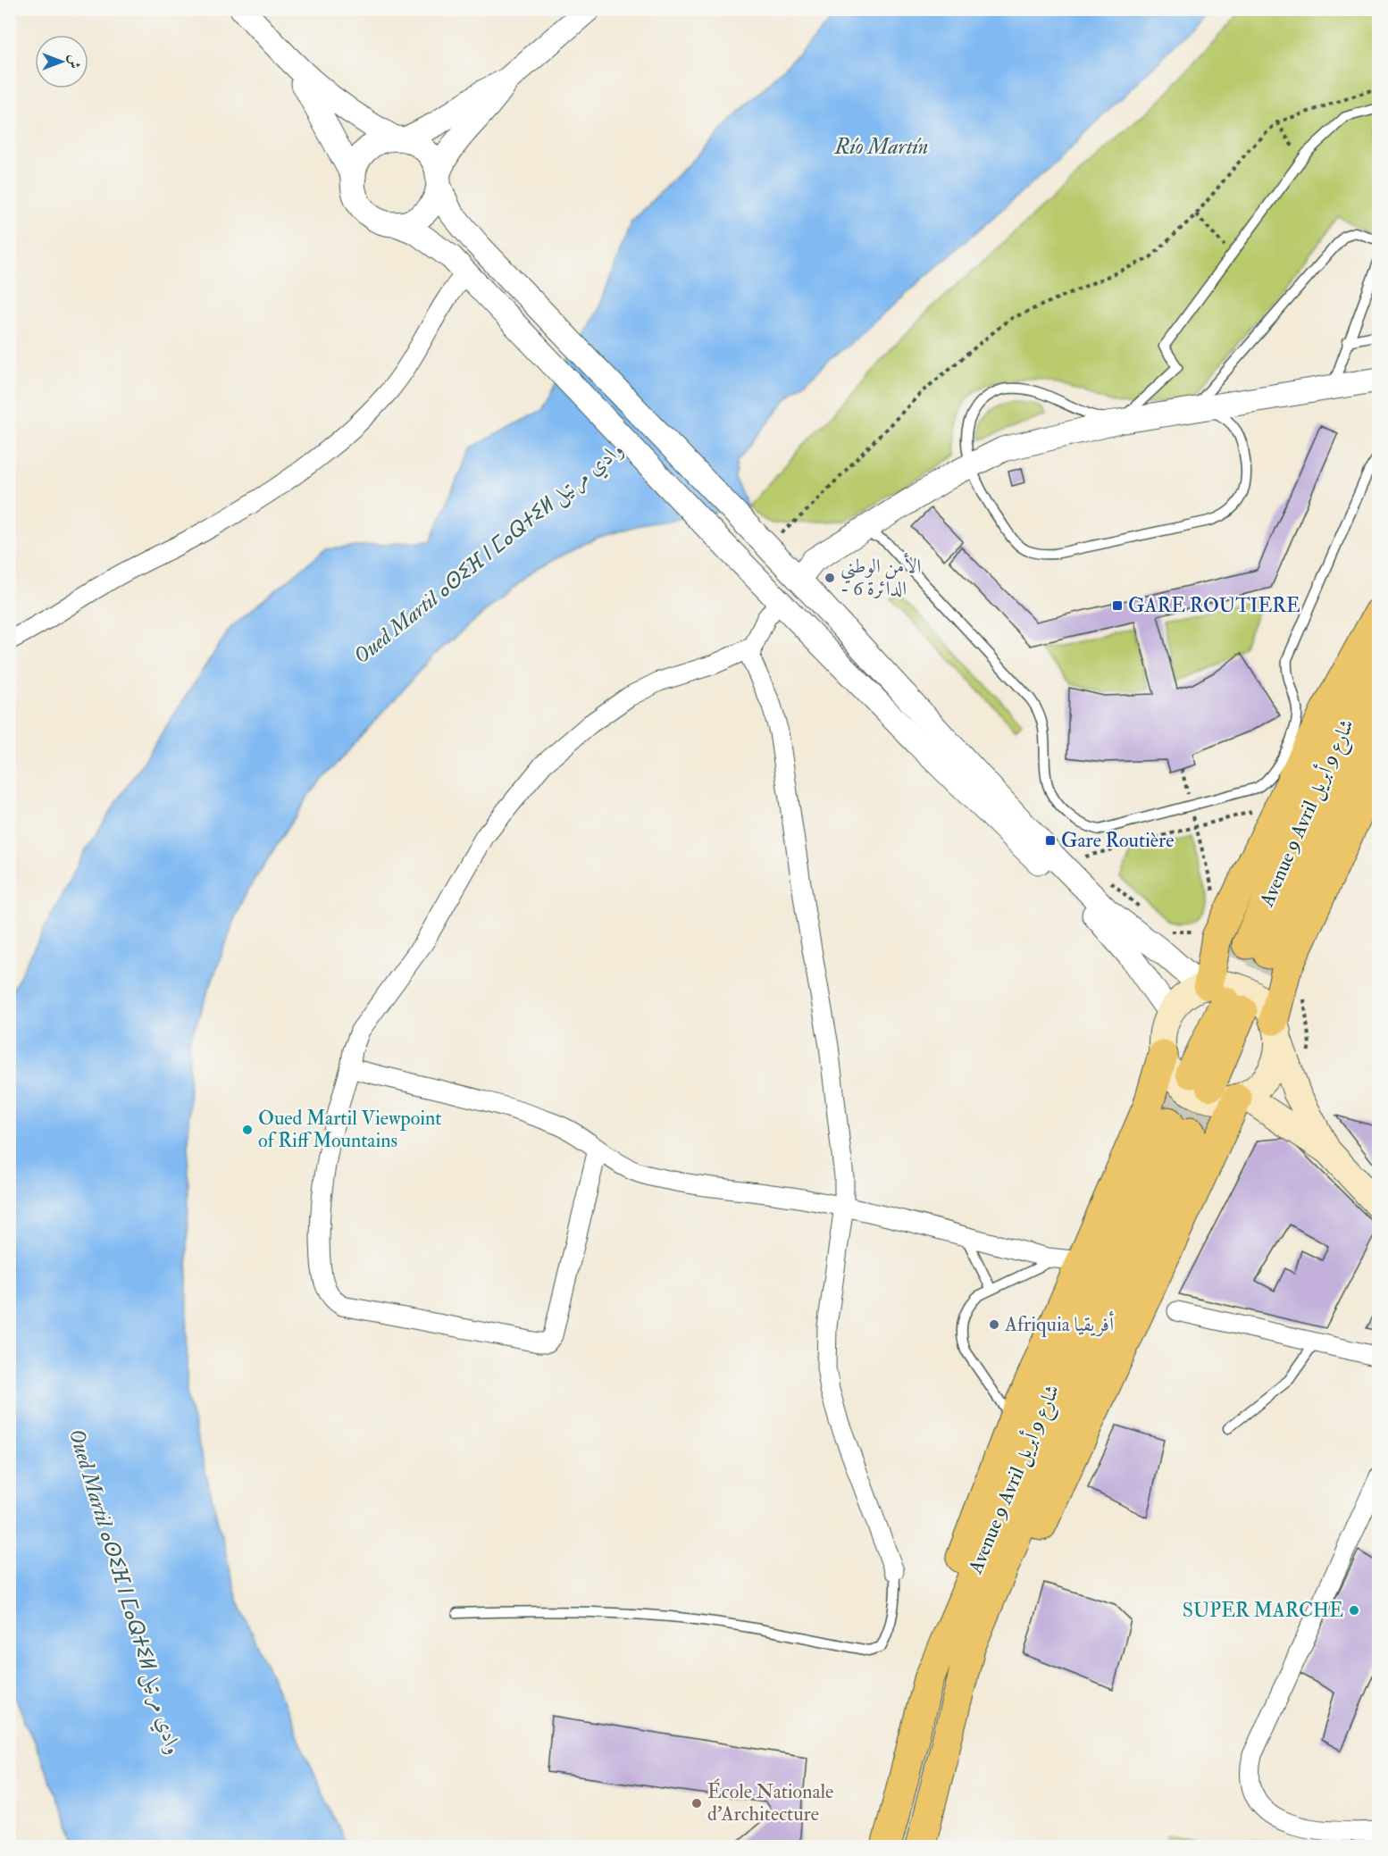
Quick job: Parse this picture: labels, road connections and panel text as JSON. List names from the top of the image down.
{
  "streets": {
    "highway": ["Avenue 9 Avril شارع 9 أبريل"]
  },
  "water": ["Río Martín", "Oued Martil ⴰⵙⵉⴼ ⵏ ⵎⴰⵕⵜⵉⵍ وادي مرتيل"],
  "places": {
    "other": [
      "الأمن الوطني - الدائرة 6",
      "Oued Martil Viewpoint of Riff Mountains",
      "Afriquia أفريقيا",
      "SUPER MARCHE",
      "École Nationale d'Architecture"
    ],
    "transit": ["GARE ROUTIERE", "Gare Routière"]
  },
  "north": "right"
}
